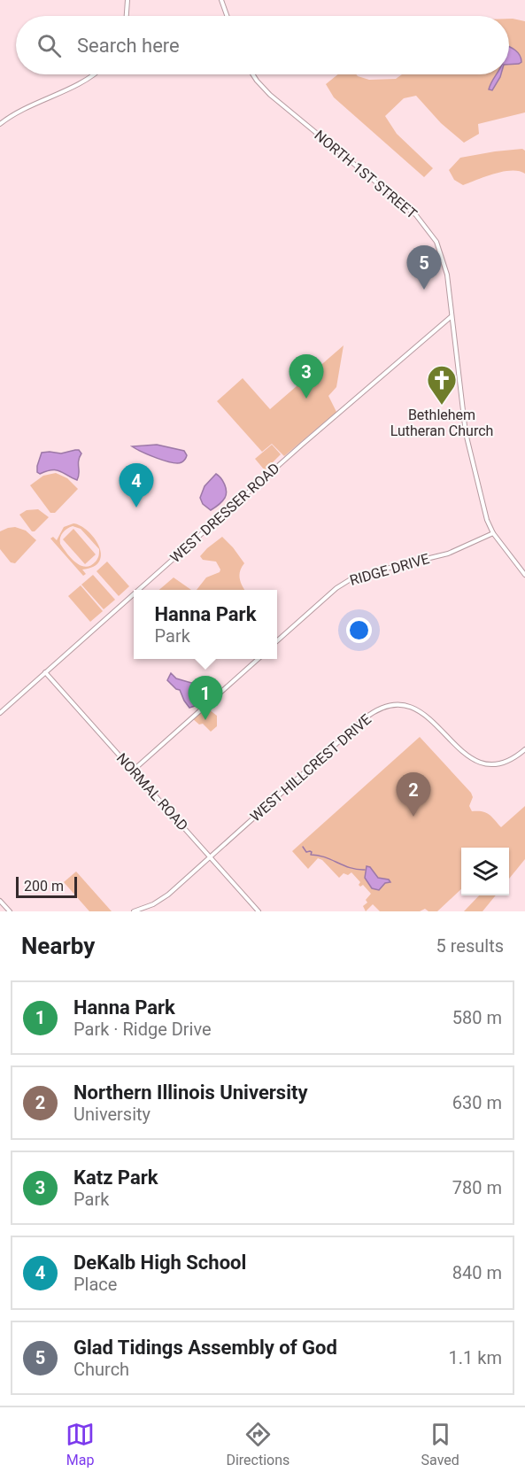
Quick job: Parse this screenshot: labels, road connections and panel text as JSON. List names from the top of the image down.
{
  "streets": {
    "street": [
      "NORTH 1ST STREET",
      "WEST DRESSER ROAD",
      "RIDGE DRIVE",
      "WEST HILLCREST DRIVE",
      "NORMAL ROAD"
    ]
  },
  "crossings": [
    ["NORTH 1ST STREET", "WEST DRESSER ROAD"],
    ["NORTH 1ST STREET", "RIDGE DRIVE"],
    ["WEST DRESSER ROAD", "NORMAL ROAD"],
    ["WEST HILLCREST DRIVE", "NORMAL ROAD"]
  ],
  "places": {
    "church": ["Bethlehem Lutheran Church"]
  },
  "scale_bar": "200 m",
  "page": {
    "search": "Search here",
    "pins": [
      "5",
      "3",
      "4",
      "1",
      "2"
    ],
    "popup": ["Hanna Park", "Park"],
    "scale": "200 m",
    "heading": ["Nearby", "5 results"],
    "list": [
      {
        "mark": "1",
        "name": "Hanna Park",
        "note": "Park · Ridge Drive",
        "value": "580 m"
      },
      {
        "mark": "2",
        "name": "Northern Illinois University",
        "note": "University",
        "value": "630 m"
      },
      {
        "mark": "3",
        "name": "Katz Park",
        "note": "Park",
        "value": "780 m"
      },
      {
        "mark": "4",
        "name": "DeKalb High School",
        "note": "Place",
        "value": "840 m"
      },
      {
        "mark": "5",
        "name": "Glad Tidings Assembly of God",
        "note": "Church",
        "value": "1.1 km"
      }
    ],
    "nav": ["Map", "Directions", "Saved"]
  }
}
